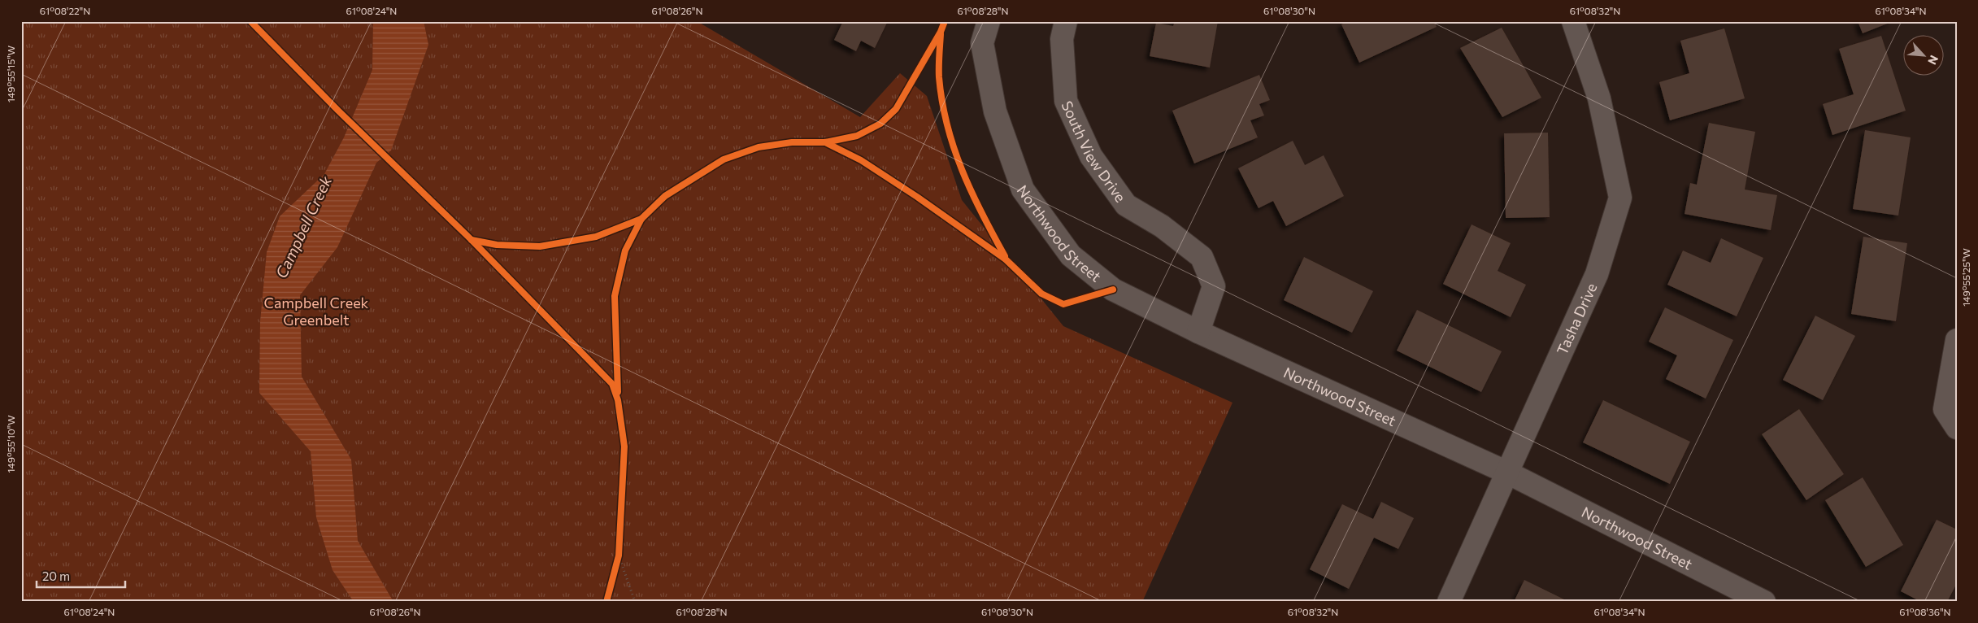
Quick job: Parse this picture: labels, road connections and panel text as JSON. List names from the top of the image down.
{
  "streets": {
    "street": ["South View Drive", "Northwood Street", "Tasha Drive"]
  },
  "crossings": [
    ["South View Drive", "Northwood Street"],
    ["Northwood Street", "Tasha Drive"]
  ],
  "water": ["Campbell Creek"],
  "parks": ["Campbell Creek Greenbelt"],
  "scale_bar": "20 m",
  "north": "bottom right",
  "coordinates": [
    "61°08'22\"N",
    "61°08'24\"N",
    "61°08'26\"N",
    "61°08'28\"N",
    "61°08'30\"N",
    "61°08'32\"N",
    "61°08'34\"N",
    "149°55'15\"W",
    "149°55'25\"W",
    "149°55'10\"W",
    "61°08'36\"N"
  ]
}
